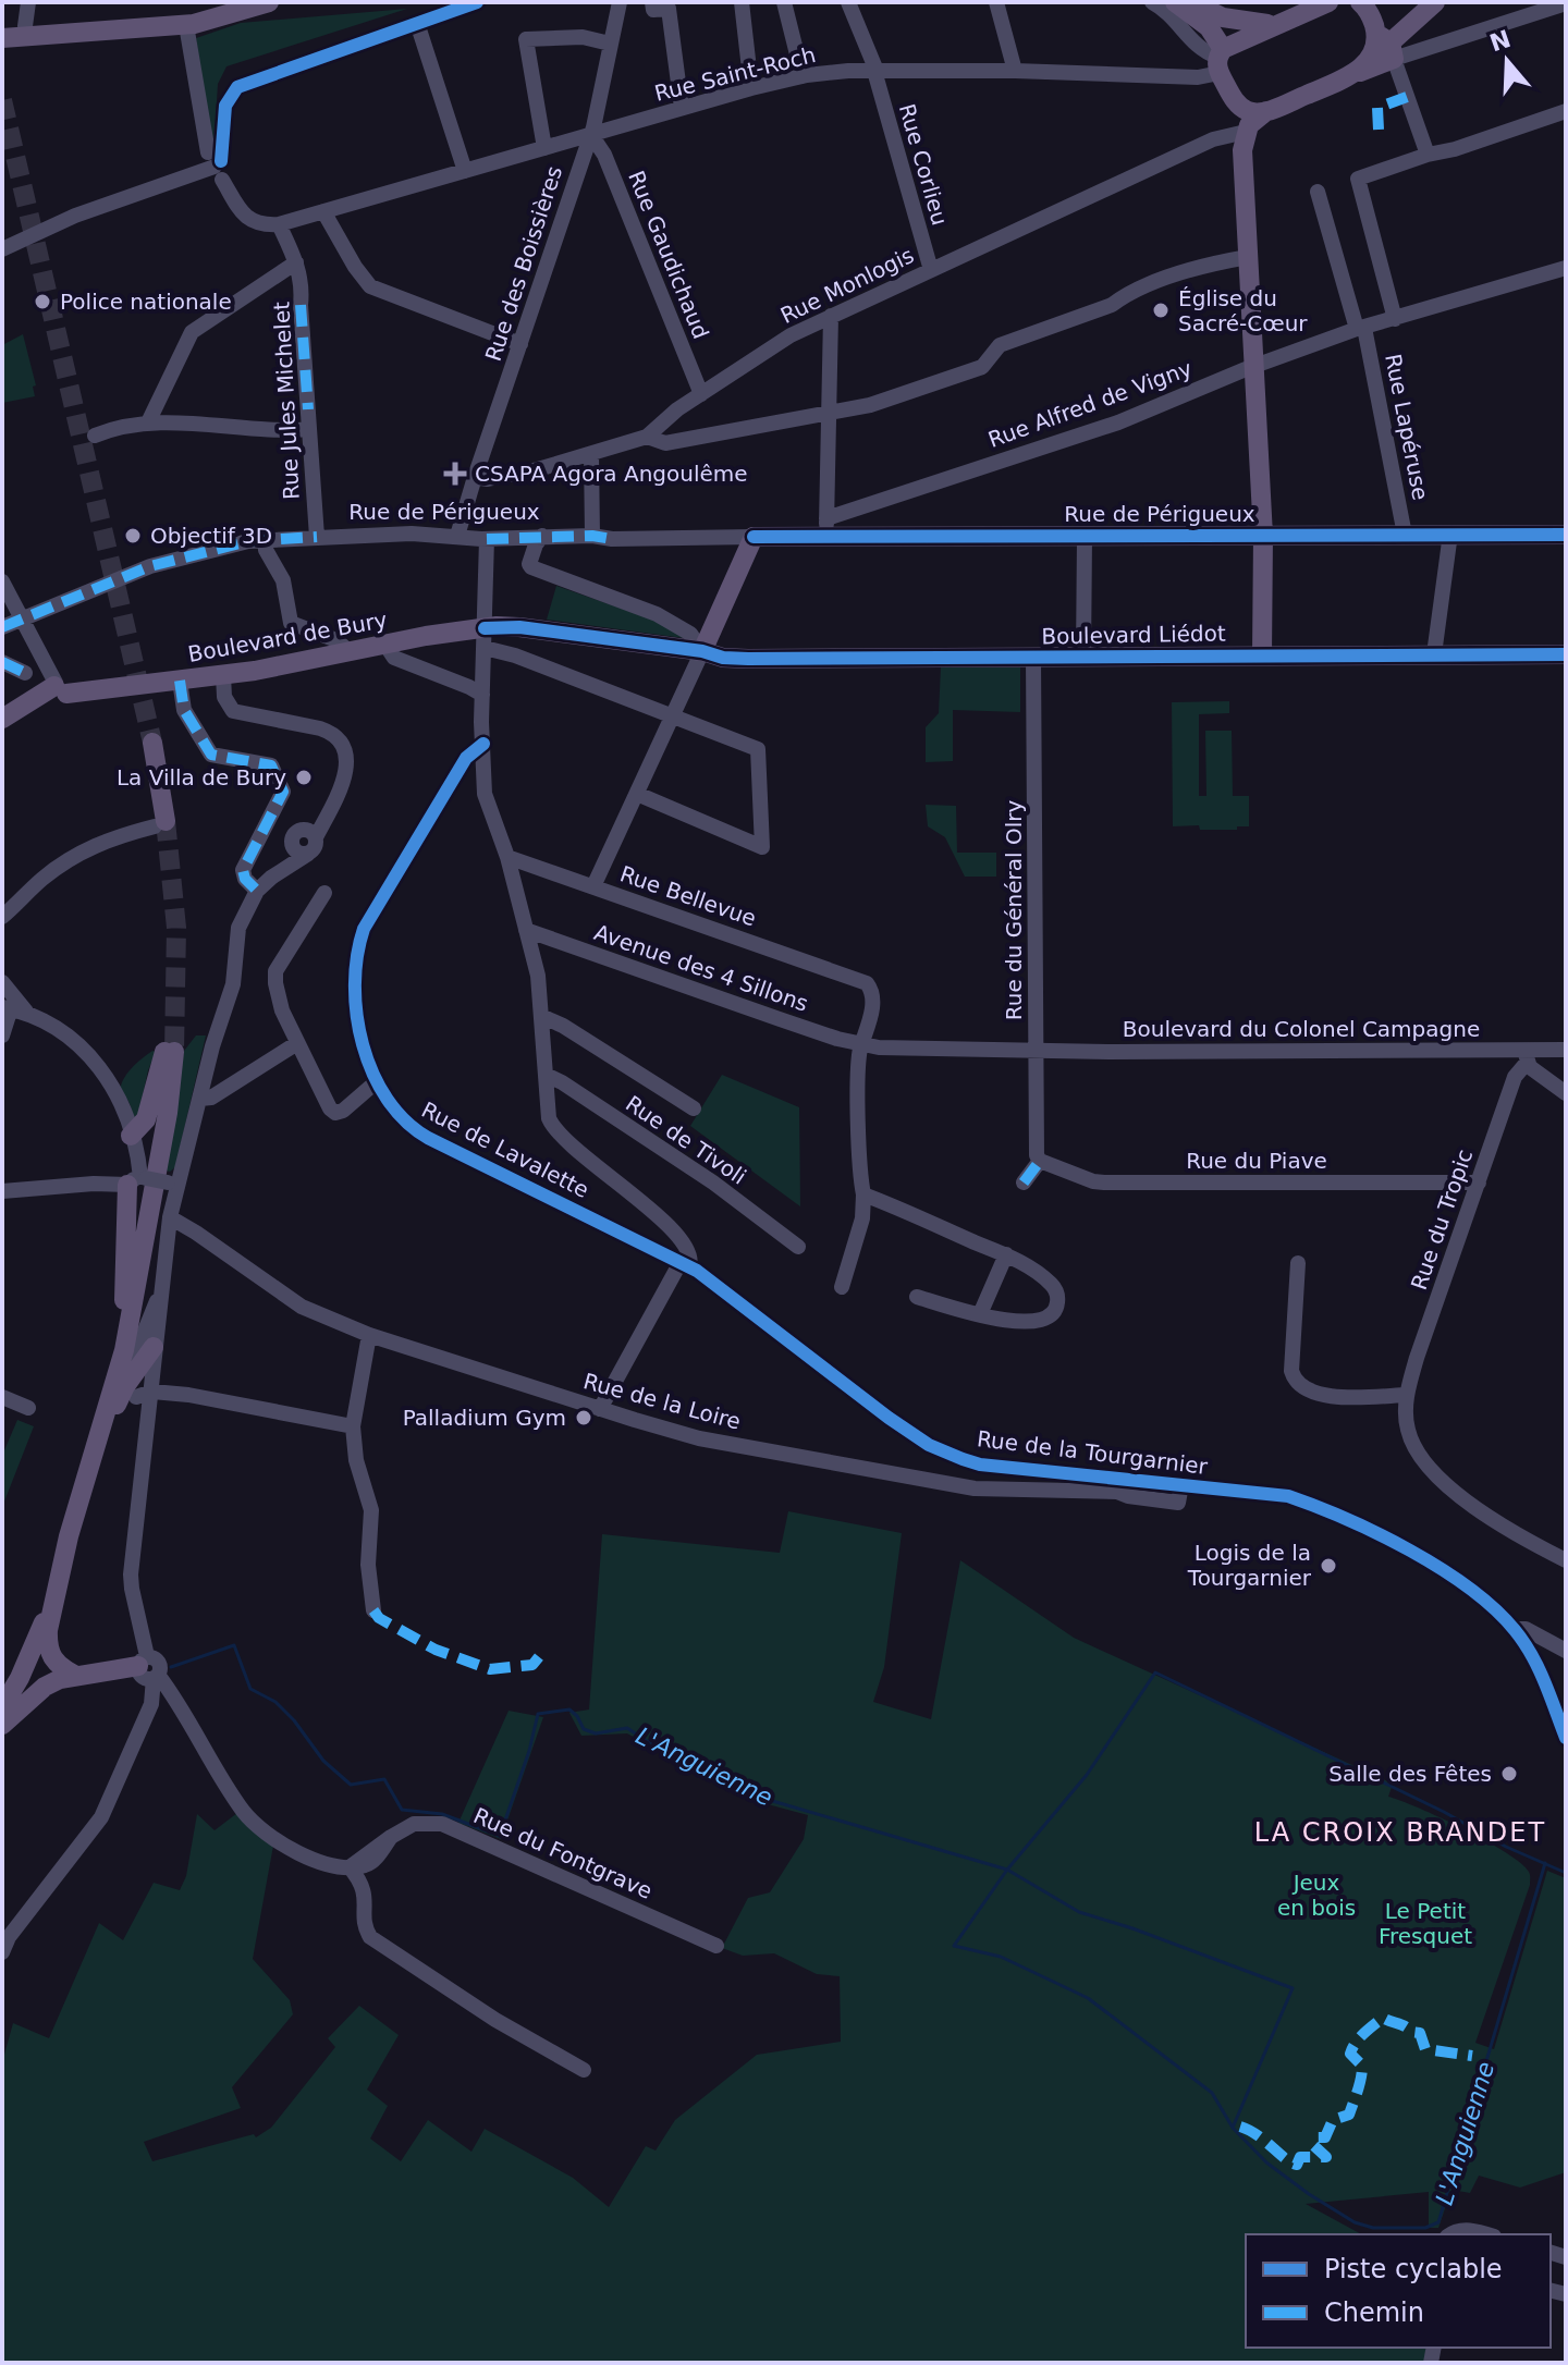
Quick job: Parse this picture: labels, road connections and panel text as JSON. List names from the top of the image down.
{
  "streets": {
    "main road": ["Rue de Périgueux", "Boulevard Liédot", "Boulevard de Bury"],
    "street": [
      "Rue Saint-Roch",
      "Rue Corlieu",
      "Rue Gaudichaud",
      "Rue des Boissières",
      "Rue Monlogis",
      "Rue Jules Michelet",
      "Rue Alfred de Vigny",
      "Rue Lapéruse",
      "Rue Bellevue",
      "Rue du Général Olry",
      "Avenue des 4 Sillons",
      "Boulevard du Colonel Campagne",
      "Rue de Tivoli",
      "Rue de Lavalette",
      "Rue du Piave",
      "Rue du Tropic",
      "Rue de la Loire",
      "Rue de la Tourgarnier",
      "Rue du Fontgrave"
    ]
  },
  "crossings": [
    ["Rue Saint-Roch", "Rue Corlieu"],
    ["Rue Saint-Roch", "Rue Gaudichaud"],
    ["Rue Saint-Roch", "Rue des Boissières"],
    ["Rue Saint-Roch", "Rue Jules Michelet"],
    ["Rue Corlieu", "Rue Monlogis"],
    ["Rue Gaudichaud", "Rue des Boissières"],
    ["Rue Gaudichaud", "Rue Monlogis"],
    ["Rue des Boissières", "Rue Monlogis"],
    ["Rue des Boissières", "Rue de Périgueux"],
    ["Rue Jules Michelet", "Rue de Périgueux"],
    ["Rue Alfred de Vigny", "Rue Lapéruse"],
    ["Rue Alfred de Vigny", "Rue de Périgueux"],
    ["Rue Lapéruse", "Rue de Périgueux"],
    ["Rue de Périgueux", "Rue de la Tourgarnier"],
    ["Boulevard Liédot", "Boulevard de Bury"],
    ["Boulevard Liédot", "Rue du Général Olry"],
    ["Boulevard de Bury", "Rue de la Tourgarnier"],
    ["Rue Bellevue", "Rue de la Tourgarnier"],
    ["Rue du Général Olry", "Boulevard du Colonel Campagne"],
    ["Rue du Général Olry", "Rue du Piave"],
    ["Avenue des 4 Sillons", "Boulevard du Colonel Campagne"],
    ["Avenue des 4 Sillons", "Rue de la Tourgarnier"],
    ["Boulevard du Colonel Campagne", "Rue du Tropic"],
    ["Rue de Tivoli", "Rue de la Tourgarnier"],
    ["Rue de Lavalette", "Rue de la Tourgarnier"],
    ["Rue du Piave", "Rue du Tropic"],
    ["Rue de la Loire", "Rue de la Tourgarnier"]
  ],
  "districts": ["LA CROIX BRANDET"],
  "water": ["L'Anguienne"],
  "parks": ["Jeux en bois", "Le Petit Fresquet"],
  "places": {
    "other": [
      "Police nationale",
      "Église du Sacré-Cœur",
      "Objectif 3D",
      "La Villa de Bury",
      "Palladium Gym",
      "Logis de la Tourgarnier",
      "Salle des Fêtes"
    ],
    "health": ["CSAPA Agora Angoulême"]
  },
  "legend": ["Piste cyclable", "Chemin"],
  "north": "top"
}
